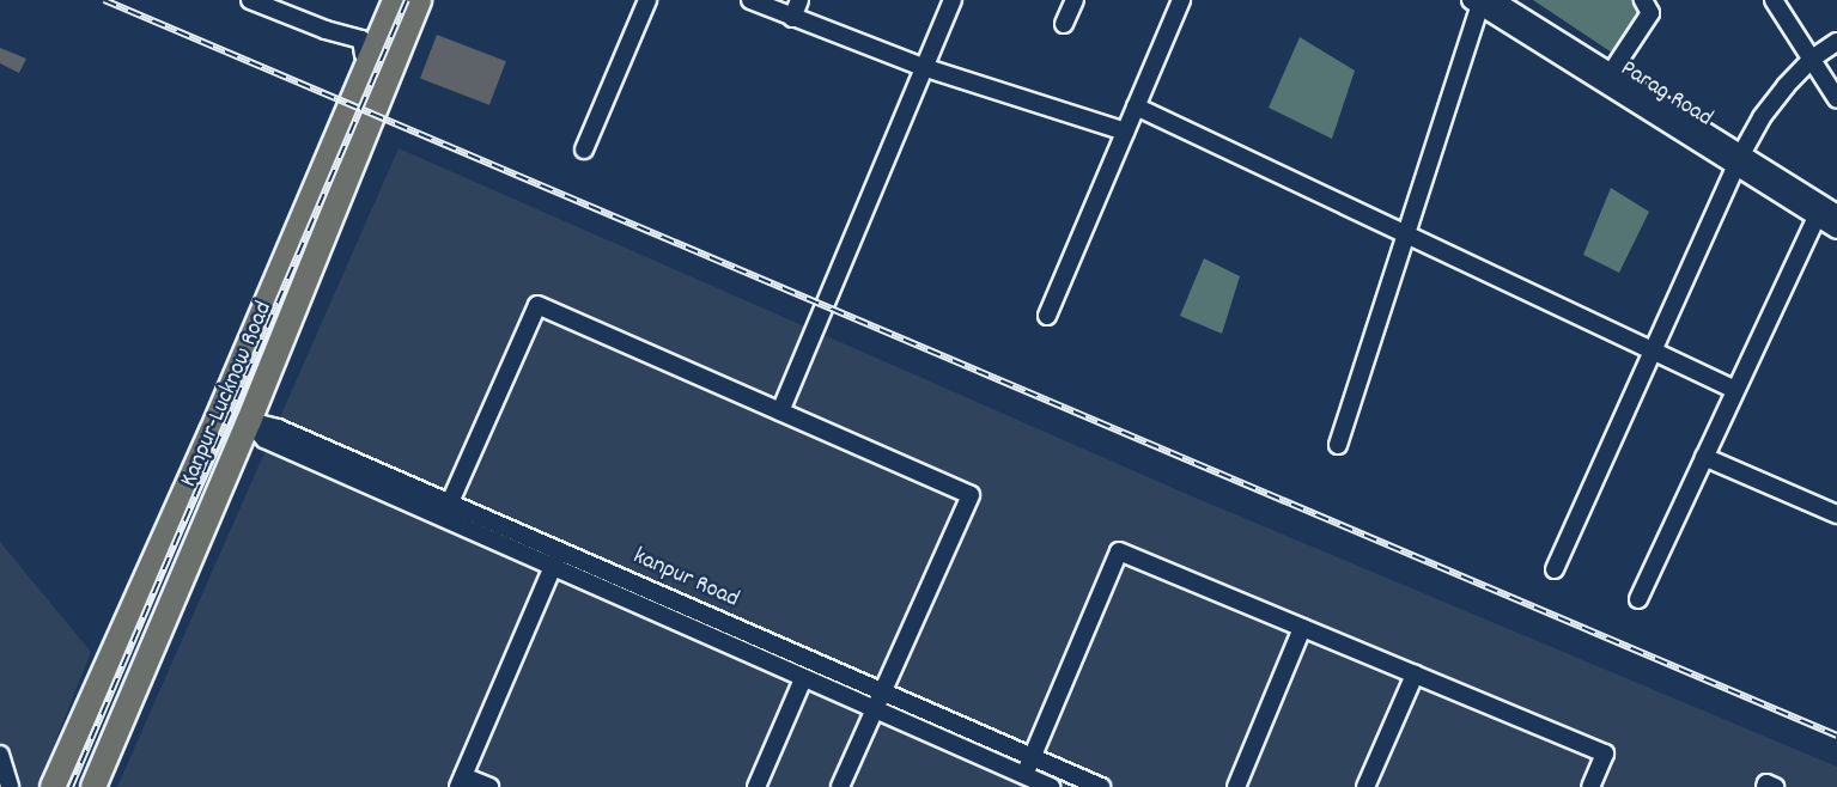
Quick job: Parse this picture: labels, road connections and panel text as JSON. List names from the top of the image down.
{
  "streets": {
    "highway": ["Kanpur-Lucknow Road"],
    "street": ["Parag Road", "kanpur Road"]
  },
  "crossings": [
    ["Kanpur-Lucknow Road", "kanpur Road"]
  ]
}
